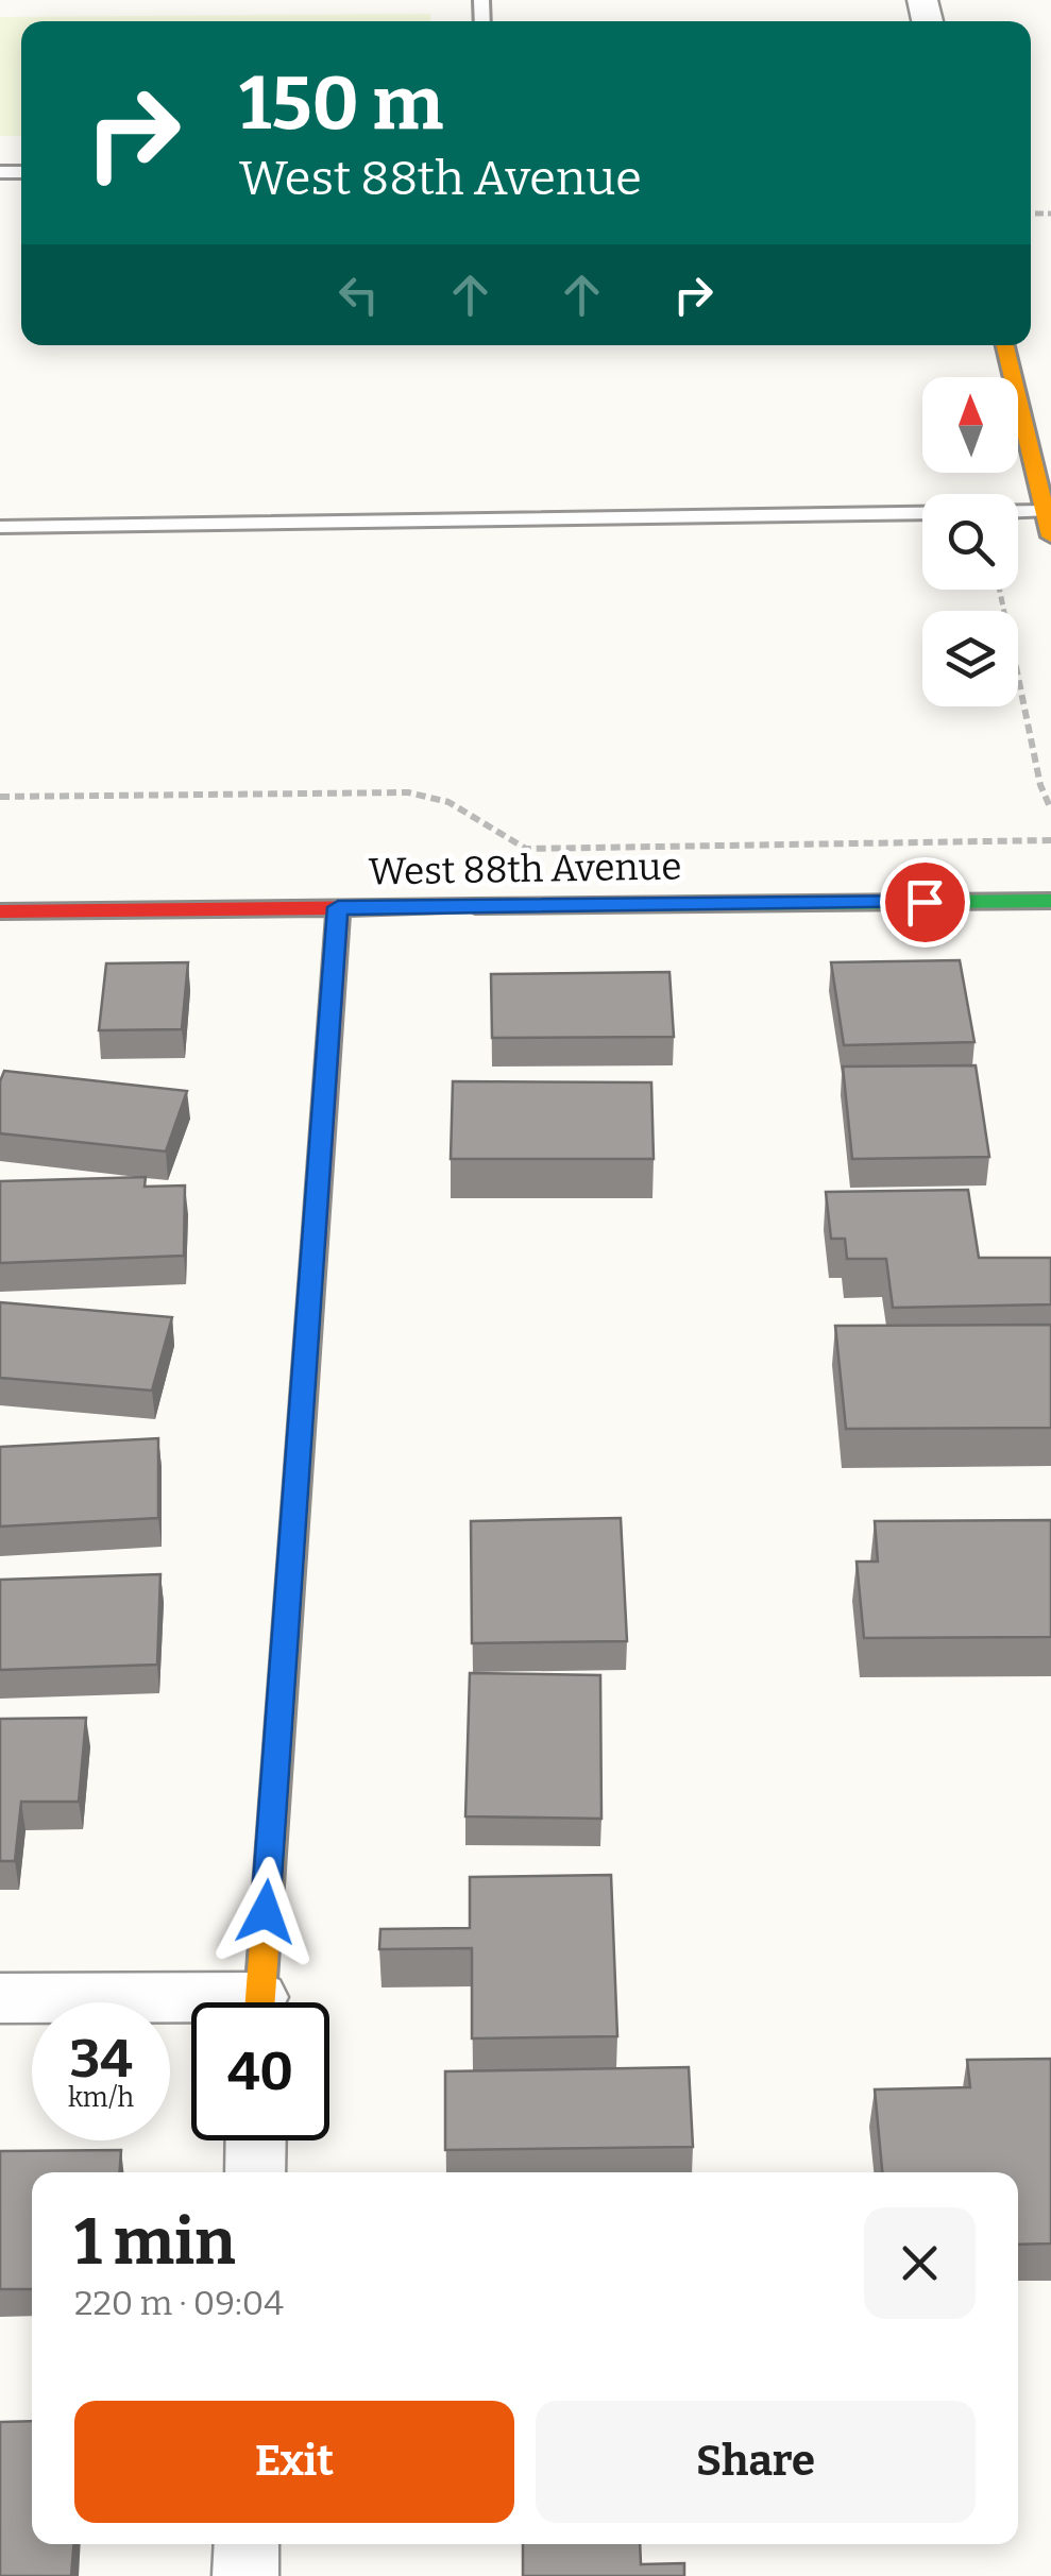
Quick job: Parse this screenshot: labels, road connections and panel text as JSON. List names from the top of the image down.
{
  "streets": {
    "street": ["West 88th Avenue"]
  },
  "north": "top",
  "page": {
    "turn": ["150 m", "West 88th Avenue"],
    "speed": "34 km/h",
    "limit": "40",
    "heading": ["1 min", "220 m · 09:04"],
    "buttons": ["Exit", "Share"]
  }
}
